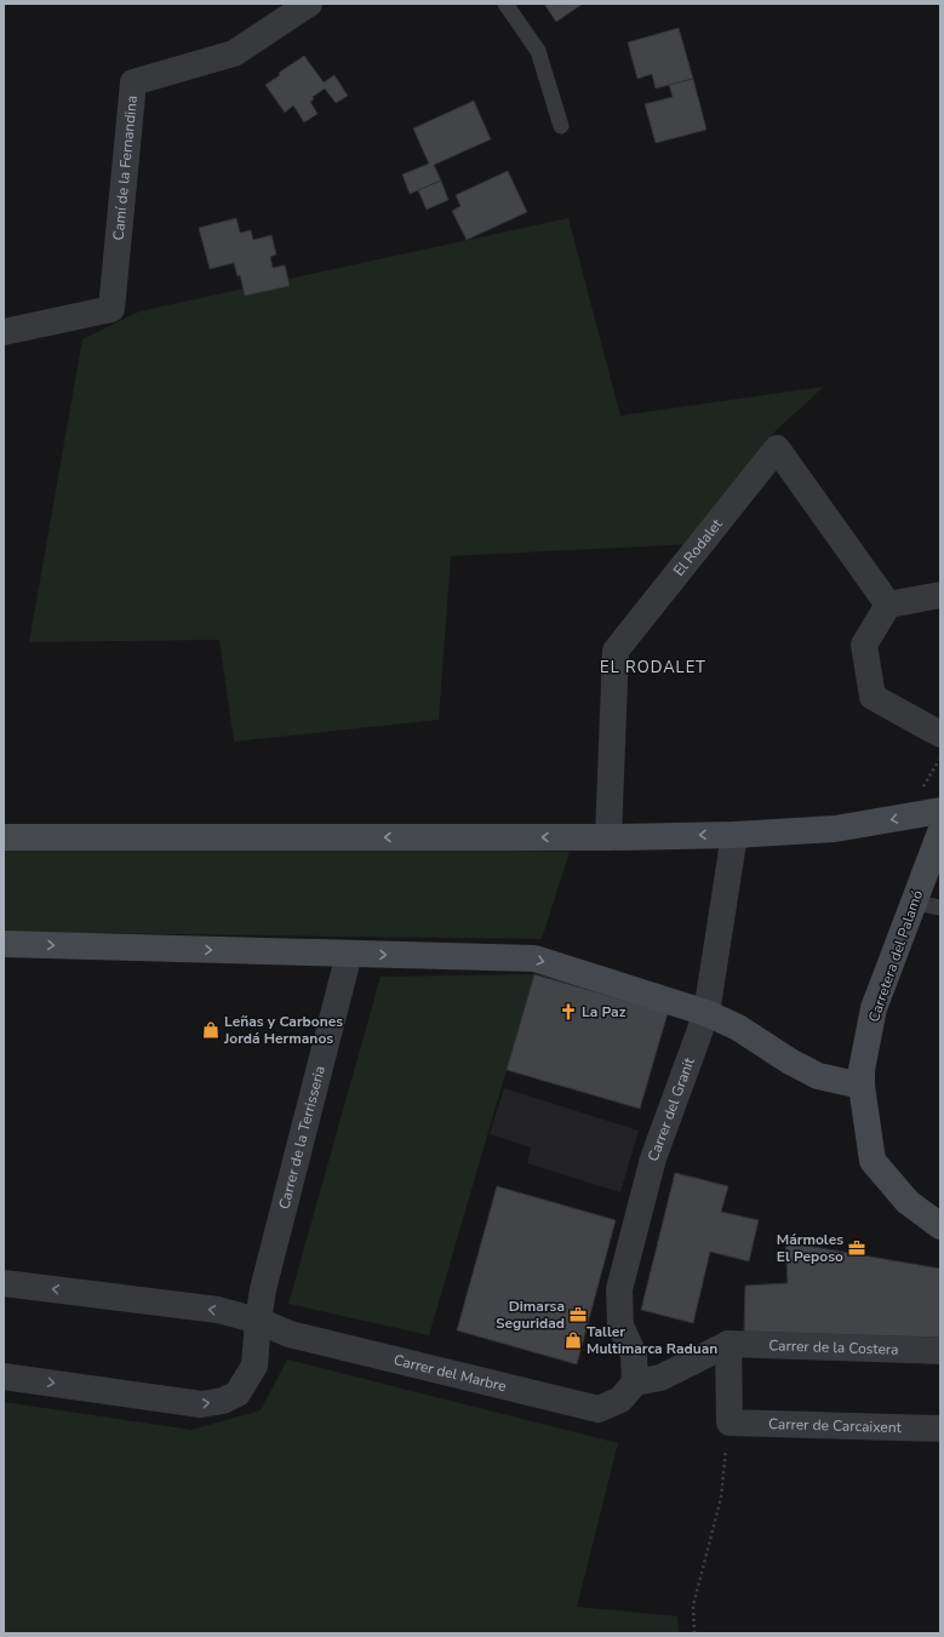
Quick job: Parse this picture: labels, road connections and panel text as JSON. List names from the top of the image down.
{
  "streets": {
    "street": [
      "Camí de la Fernandina",
      "El Rodalet",
      "Carretera del Palamó",
      "Carrer del Granit",
      "Carrer de la Terrisseria",
      "Carrer de la Costera",
      "Carrer del Marbre",
      "Carrer de Carcaixent"
    ]
  },
  "crossings": [
    ["Carrer del Granit", "Carrer del Marbre"],
    ["Carrer de la Terrisseria", "Carrer del Marbre"]
  ],
  "one_way": ["Carrer del Marbre"],
  "districts": ["EL RODALET"],
  "places": {
    "church": ["La Paz"],
    "shop": ["Leñas y Carbones Jordá Hermanos", "Taller Multimarca Raduan"],
    "office": ["Mármoles El Peposo", "Dimarsa Seguridad"]
  }
}
